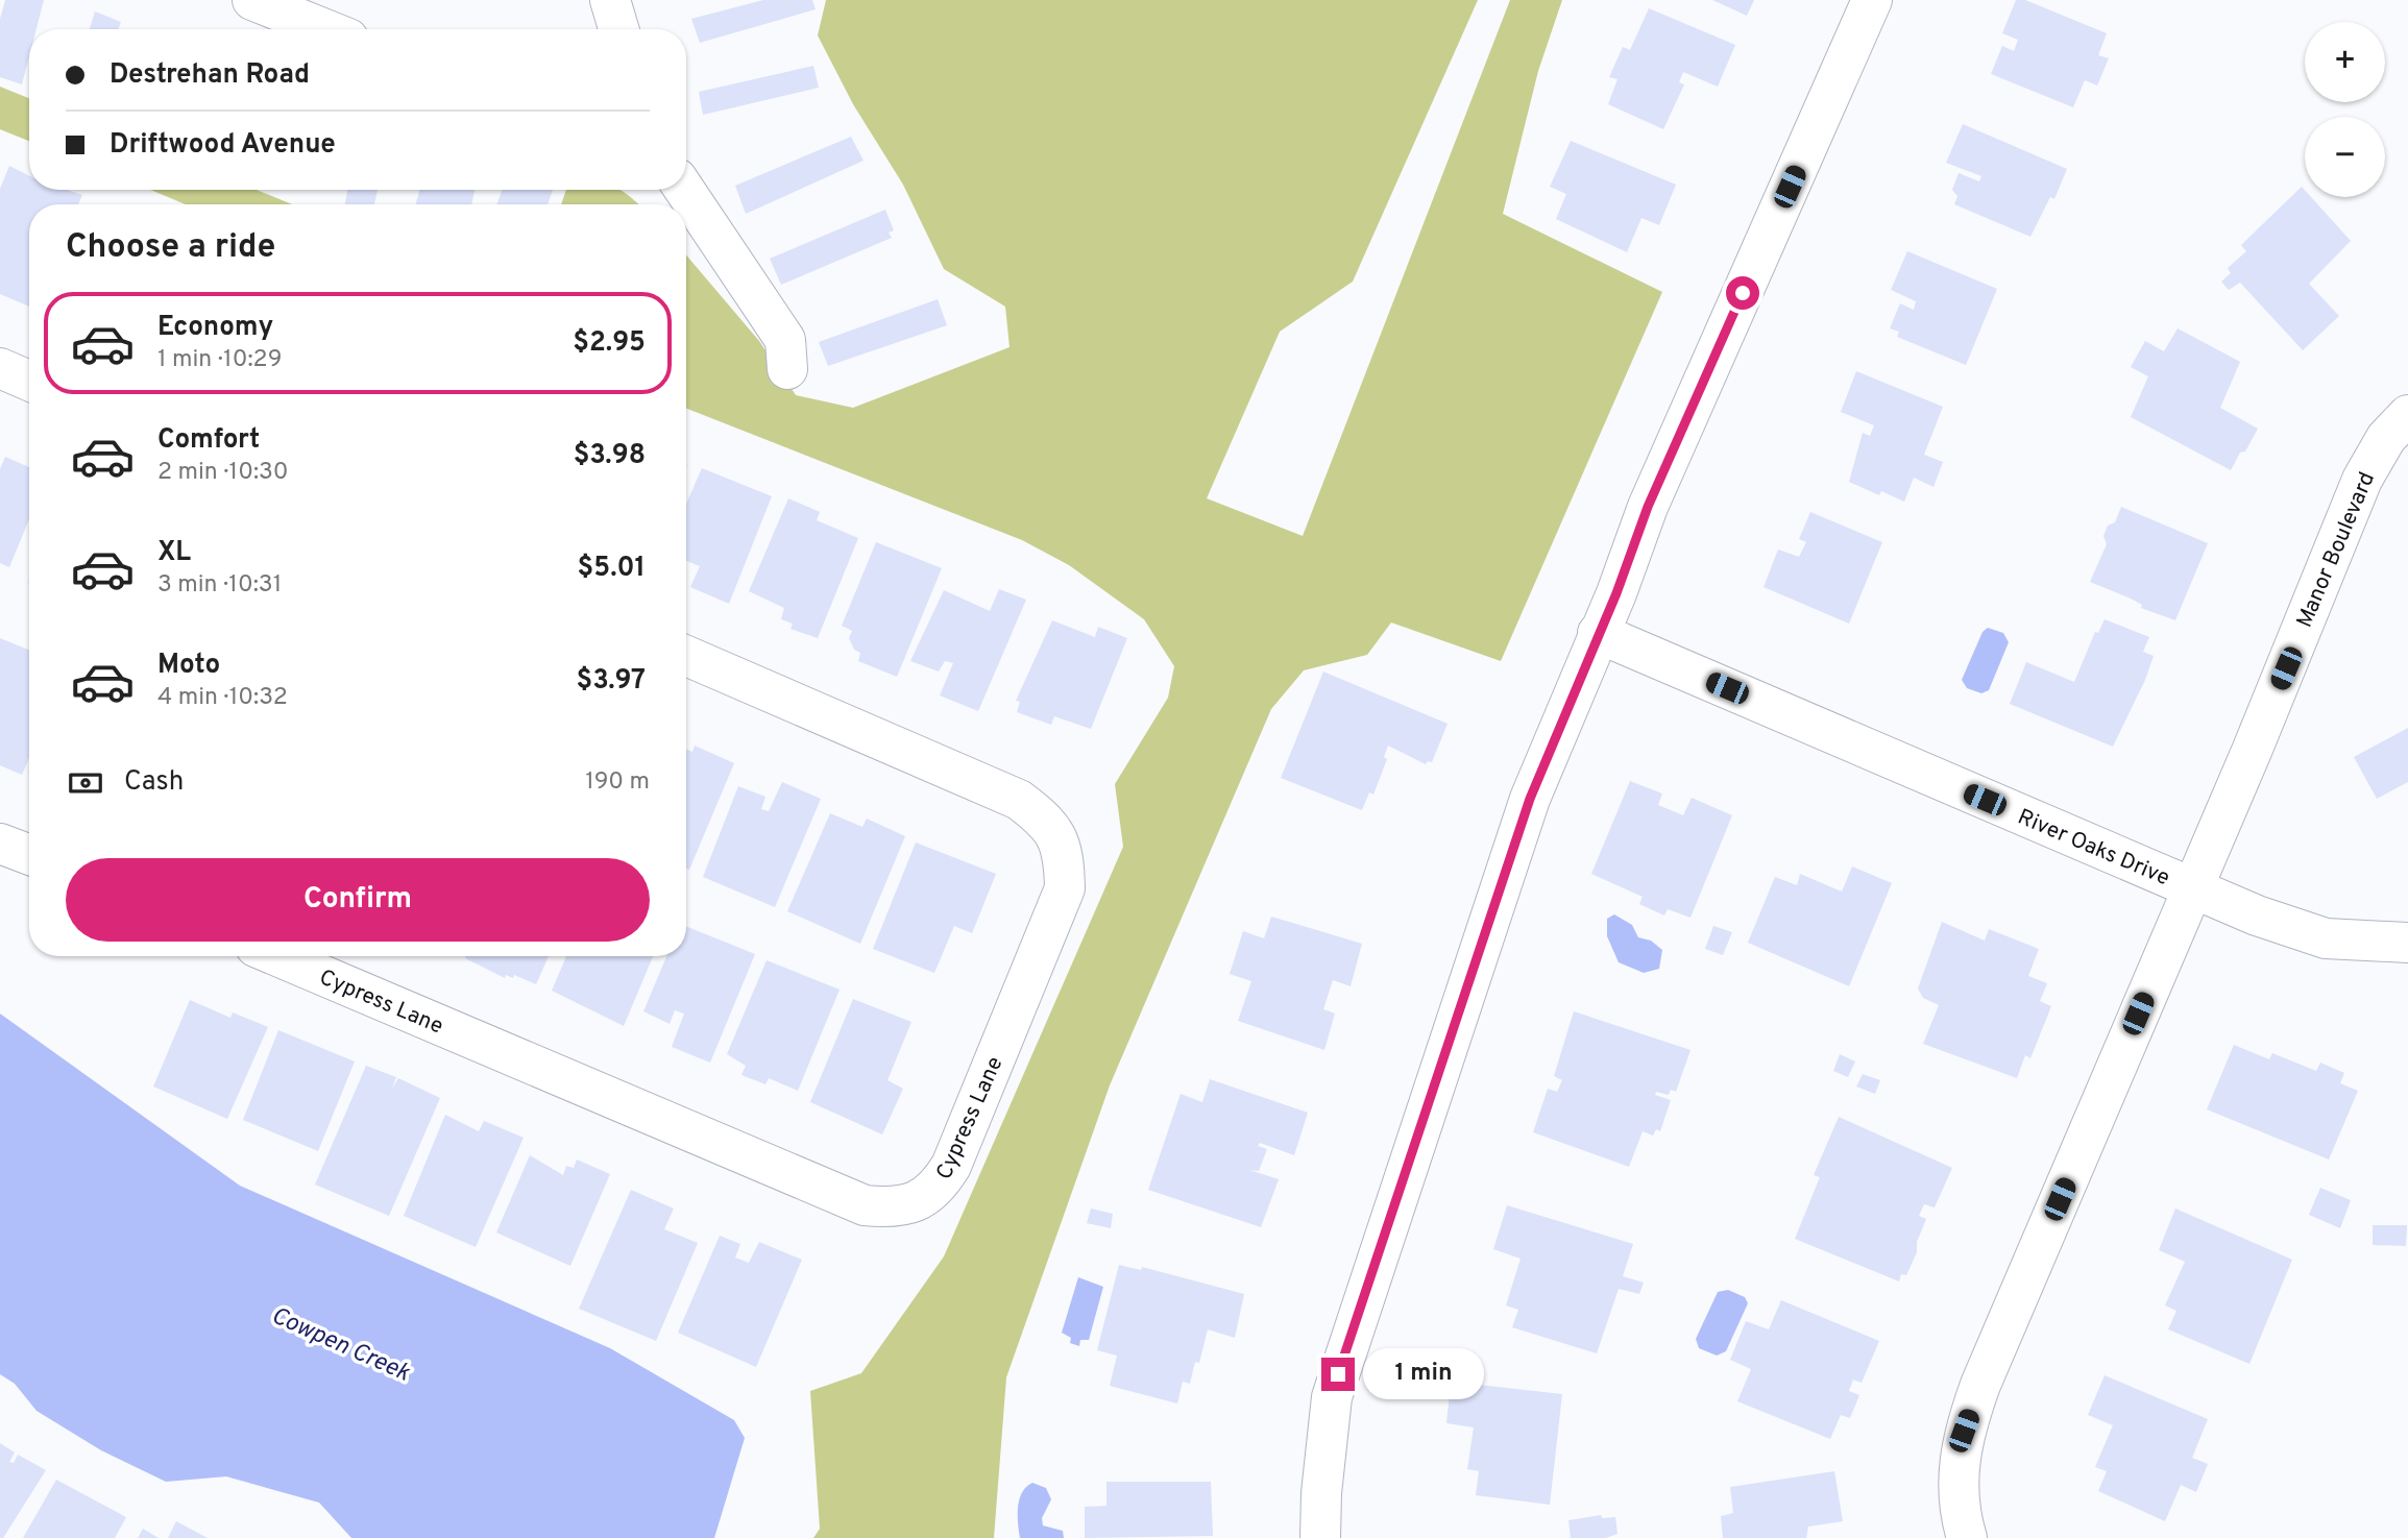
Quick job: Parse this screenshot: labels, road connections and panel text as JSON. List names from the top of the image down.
{
  "streets": {
    "street": ["Manor Boulevard", "River Oaks Drive", "Cypress Lane"]
  },
  "crossings": [
    ["Manor Boulevard", "River Oaks Drive"]
  ],
  "water": ["Cowpen Creek"],
  "page": {
    "map_buttons": ["+", "−"],
    "banner": ["Destrehan Road", "Driftwood Avenue"],
    "heading": "Choose a ride",
    "list": [
      {
        "name": "Economy",
        "note": "1 min · 10:29",
        "value": "$2.95"
      },
      {
        "name": "Comfort",
        "note": "2 min · 10:30",
        "value": "$3.98"
      },
      {
        "name": "XL",
        "note": "3 min · 10:31",
        "value": "$5.01"
      },
      {
        "name": "Moto",
        "note": "4 min · 10:32",
        "value": "$3.97"
      }
    ],
    "pay": ["Cash", "190 m"],
    "buttons": "Confirm",
    "bubble": "1 min"
  }
}
